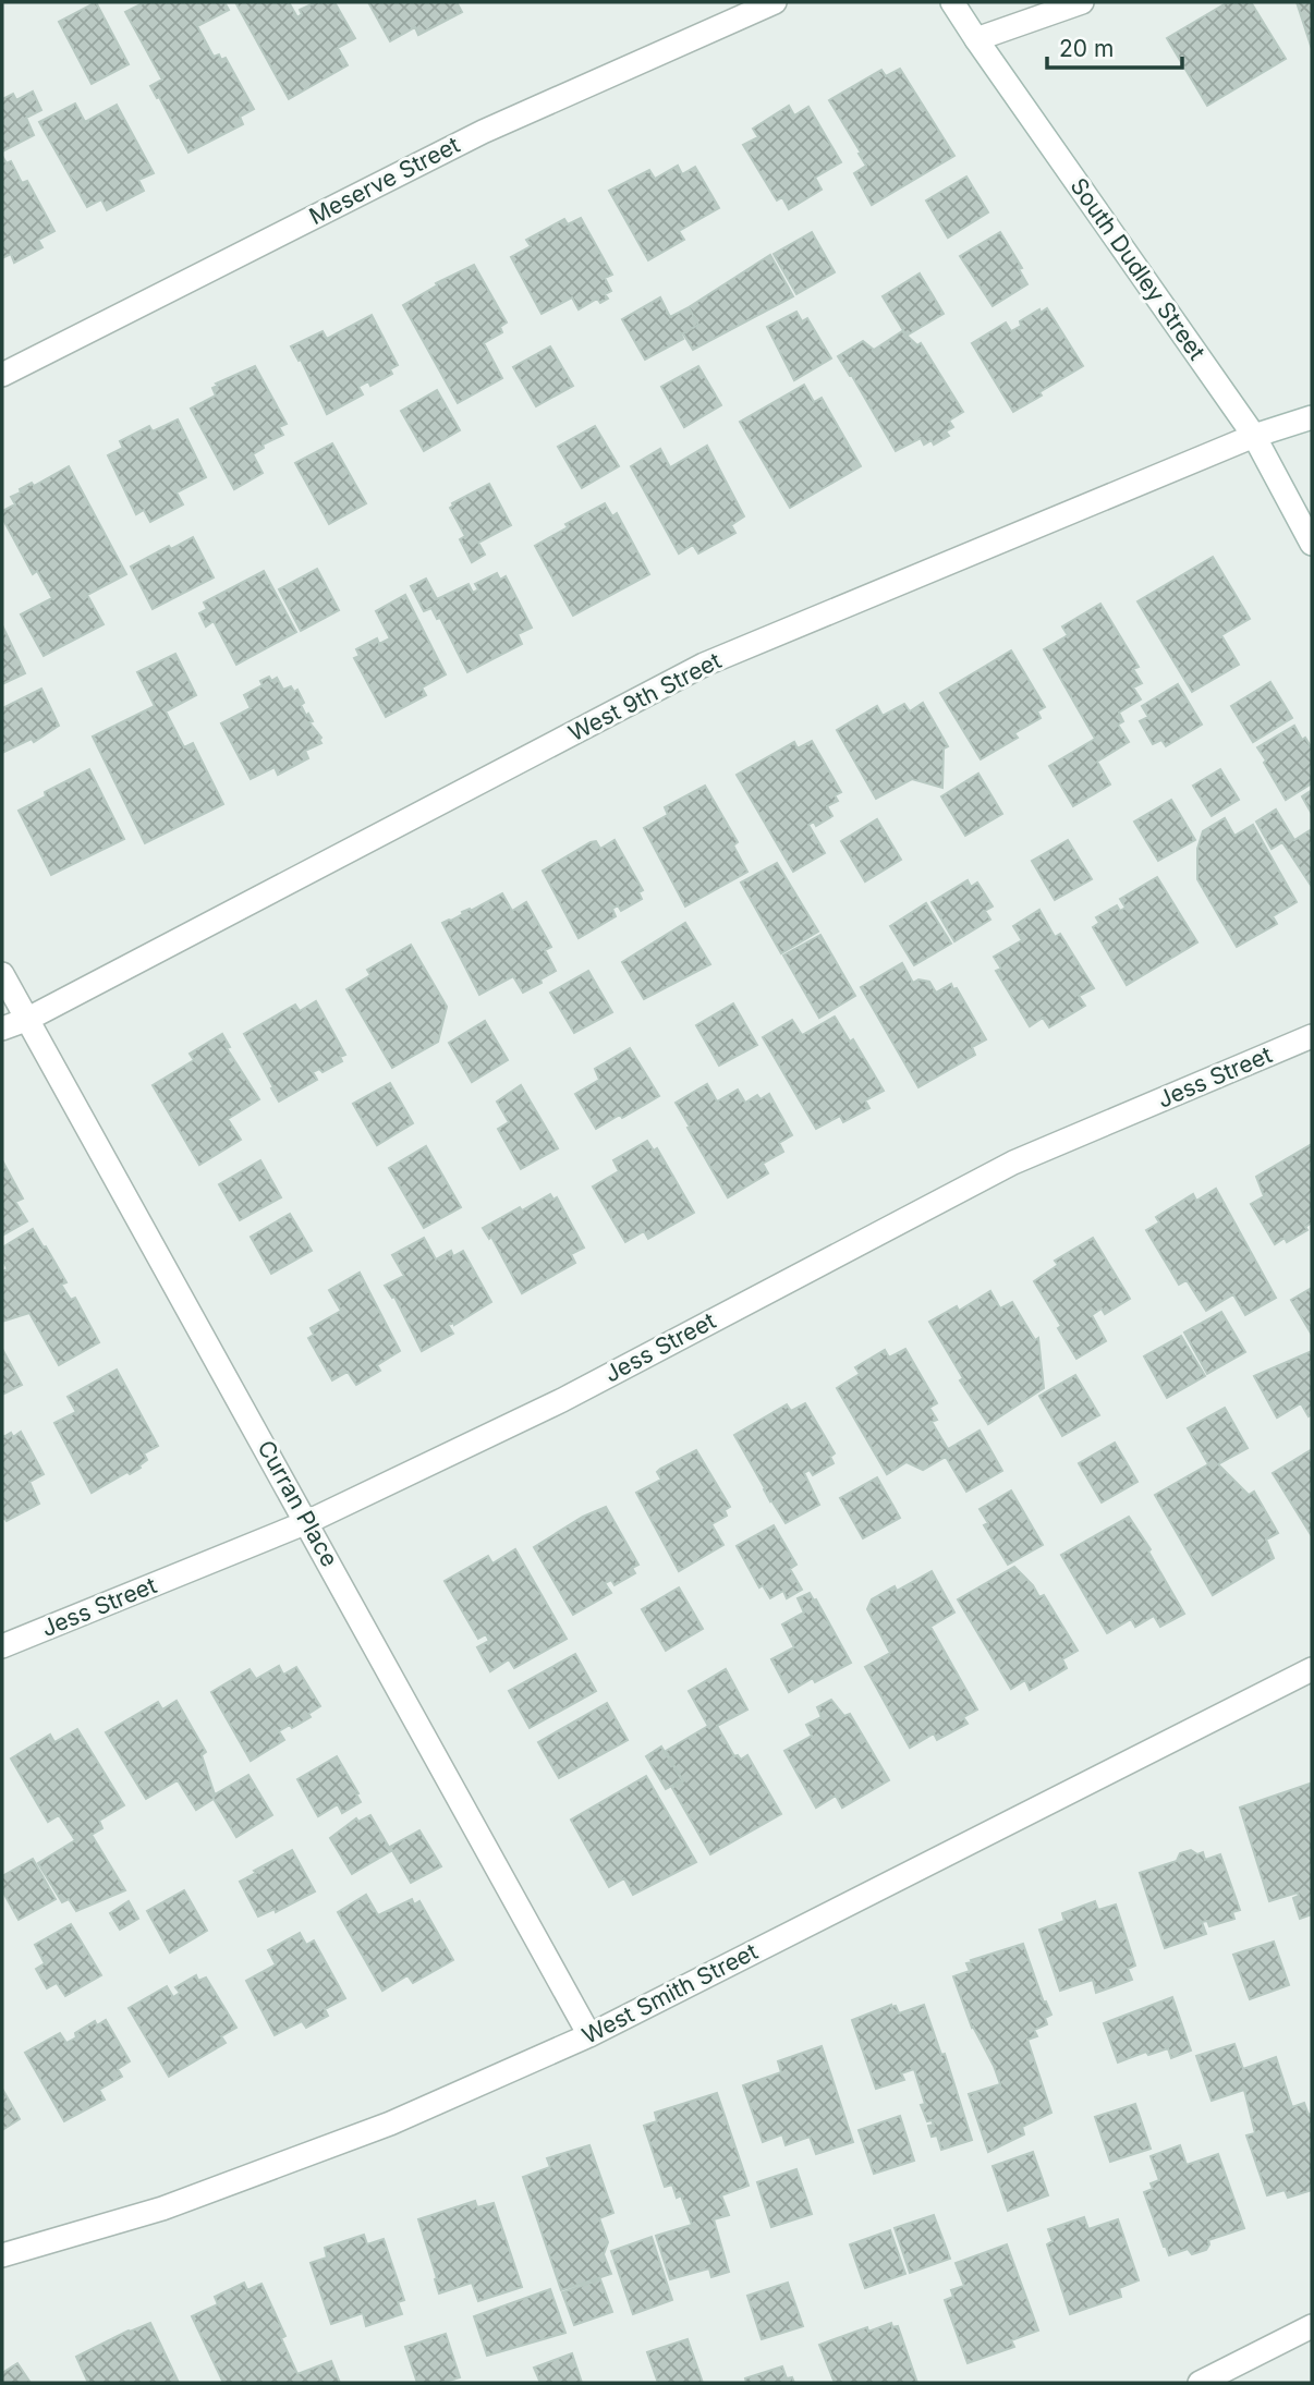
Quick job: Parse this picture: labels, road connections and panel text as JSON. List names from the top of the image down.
{
  "streets": {
    "street": [
      "Meserve Street",
      "South Dudley Street",
      "West 9th Street",
      "Jess Street",
      "Curran Place",
      "West Smith Street"
    ]
  },
  "crossings": [
    ["South Dudley Street", "West 9th Street"],
    ["West 9th Street", "Curran Place"],
    ["Jess Street", "Curran Place"],
    ["Curran Place", "West Smith Street"]
  ],
  "scale_bar": "20 m"
}
